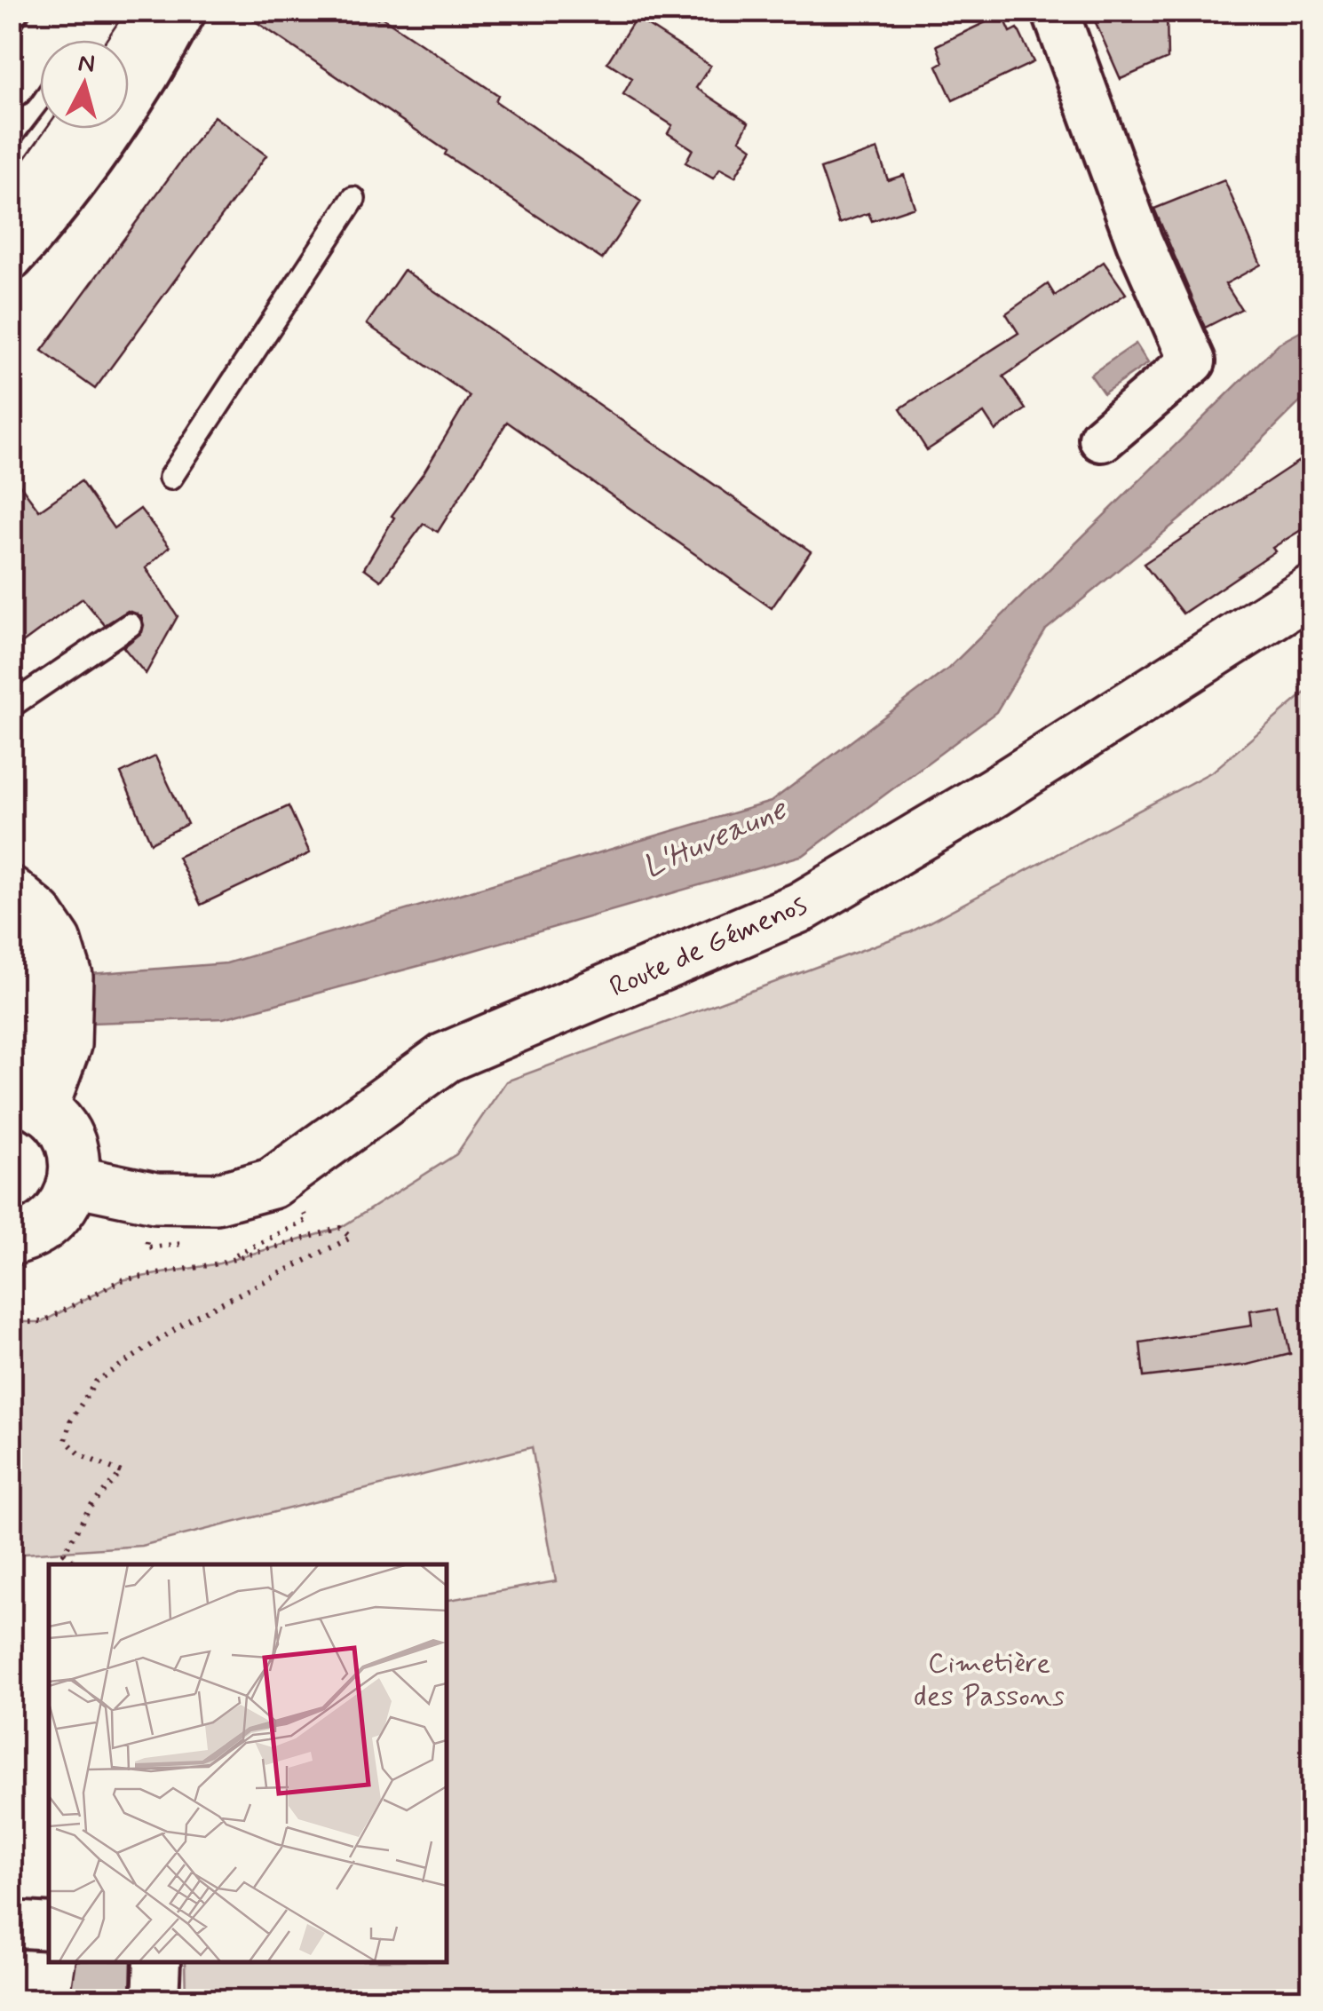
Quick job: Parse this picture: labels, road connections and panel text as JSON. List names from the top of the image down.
{
  "streets": {
    "main road": ["Route de Gémenos"]
  },
  "water": ["L'Huveaune"],
  "parks": ["Cimetière des Passons"],
  "north": "top"
}
